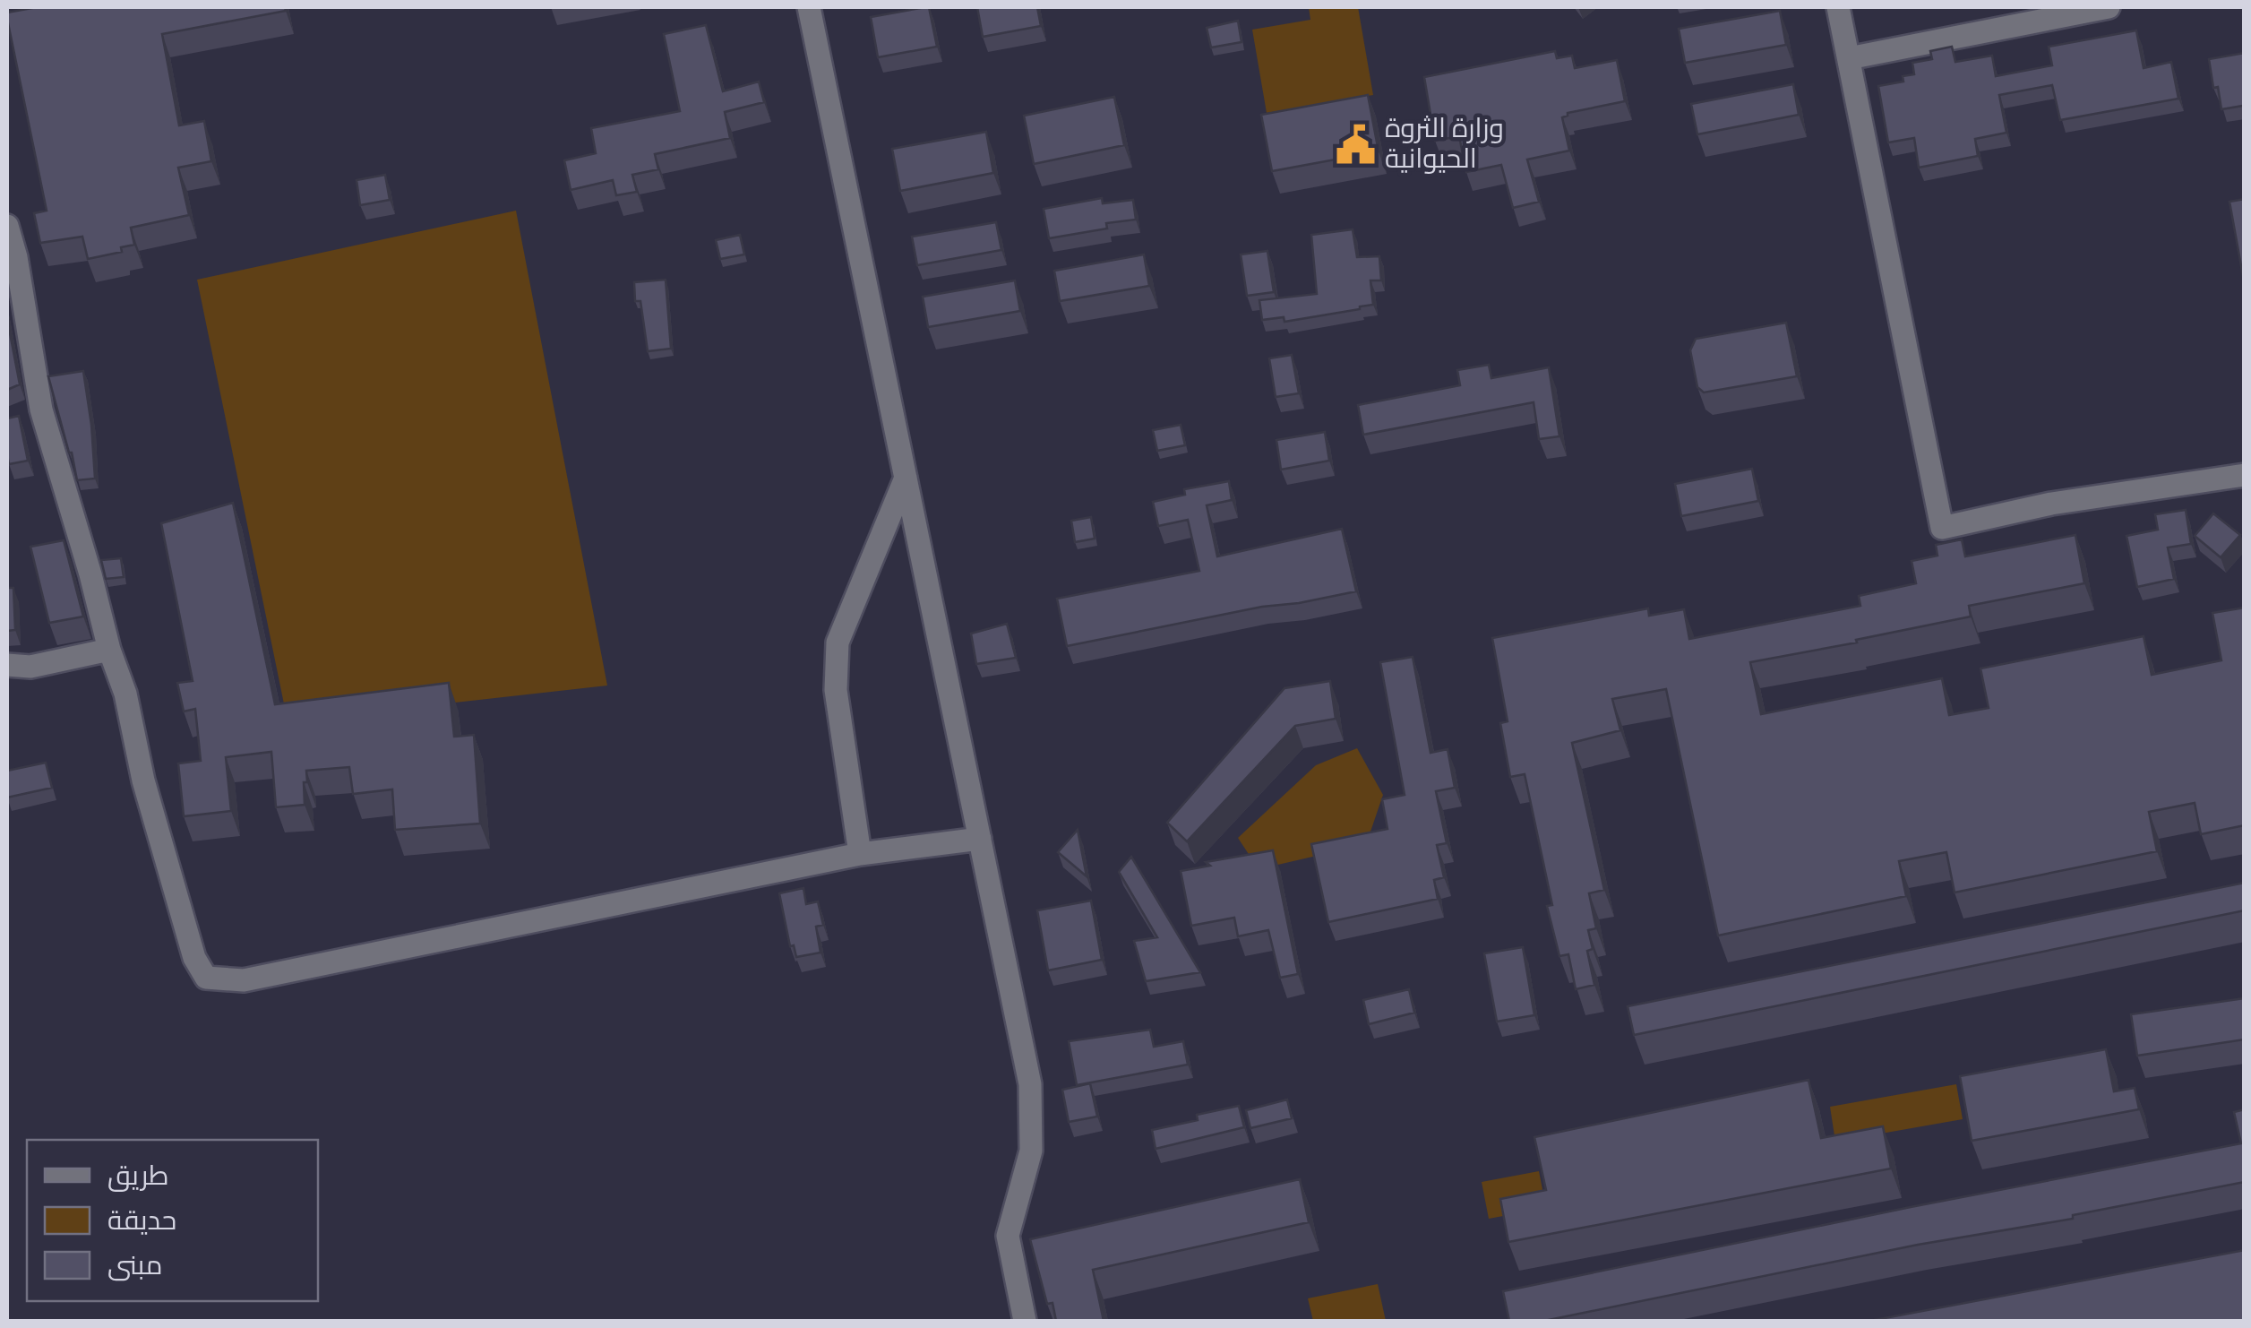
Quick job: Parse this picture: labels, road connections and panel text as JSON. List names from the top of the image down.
{
  "places": {
    "public building": ["وزارة الثروة الحيوانية"]
  },
  "legend": ["طريق", "حديقة", "مبنى"]
}
